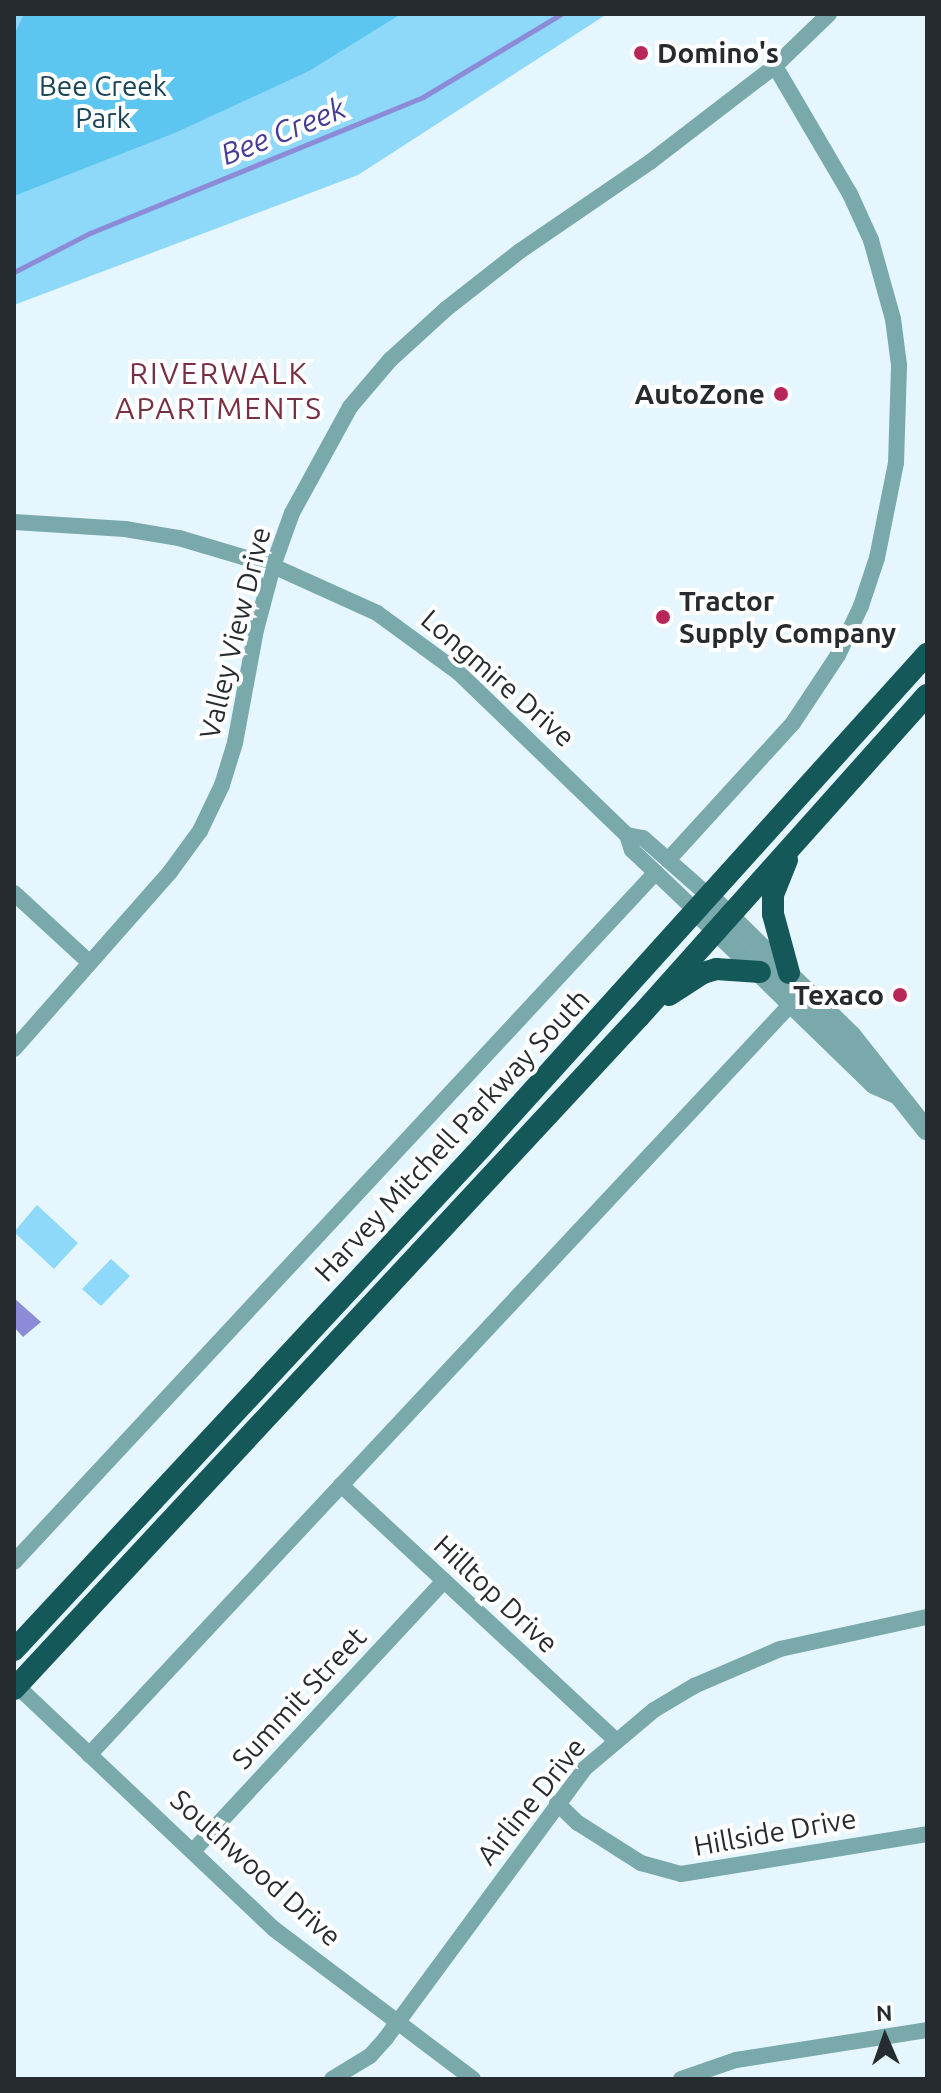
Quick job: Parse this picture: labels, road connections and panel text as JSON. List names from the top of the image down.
{
  "streets": {
    "highway": ["Harvey Mitchell Parkway South"],
    "street": [
      "Valley View Drive",
      "Longmire Drive",
      "Hilltop Drive",
      "Summit Street",
      "Airline Drive",
      "Hillside Drive",
      "Southwood Drive"
    ]
  },
  "crossings": [
    ["Valley View Drive", "Longmire Drive"],
    ["Longmire Drive", "Harvey Mitchell Parkway South"],
    ["Harvey Mitchell Parkway South", "Southwood Drive"],
    ["Hilltop Drive", "Summit Street"],
    ["Hilltop Drive", "Airline Drive"],
    ["Summit Street", "Southwood Drive"],
    ["Airline Drive", "Hillside Drive"],
    ["Airline Drive", "Southwood Drive"]
  ],
  "districts": ["RIVERWALK APARTMENTS"],
  "water": ["Bee Creek"],
  "parks": ["Bee Creek Park"],
  "places": [
    "Domino's",
    "AutoZone",
    "Tractor Supply Company",
    "Texaco"
  ],
  "north": "top"
}
